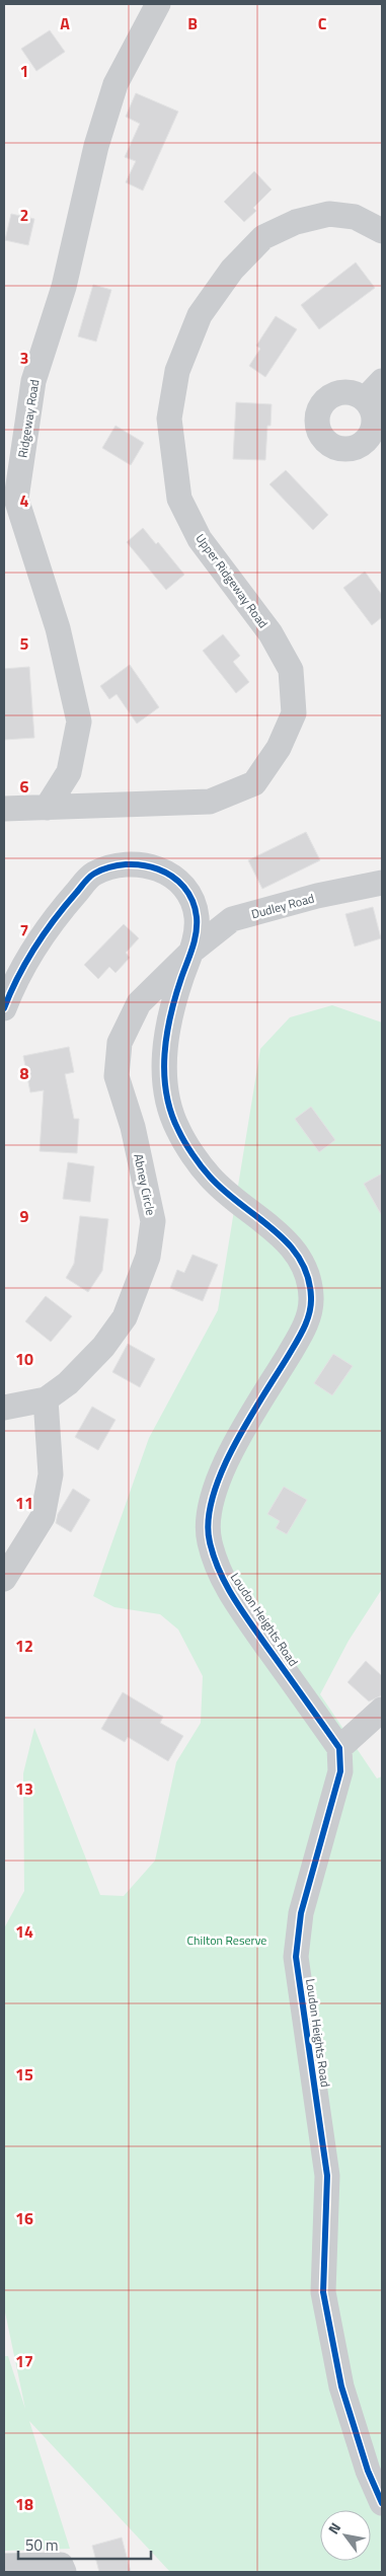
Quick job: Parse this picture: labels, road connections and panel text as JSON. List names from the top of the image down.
{
  "streets": {
    "street": [
      "Ridgeway Road",
      "Upper Ridgeway Road",
      "Dudley Road",
      "Abney Circle",
      "Loudon Heights Road"
    ]
  },
  "crossings": [
    ["Ridgeway Road", "Upper Ridgeway Road"],
    ["Dudley Road", "Abney Circle"],
    ["Dudley Road", "Loudon Heights Road"],
    ["Abney Circle", "Loudon Heights Road"]
  ],
  "parks": ["Chilton Reserve"],
  "scale_bar": "50 m",
  "north": "top left",
  "grid": {
    "columns": ["A", "B", "C"],
    "rows": [
      "1",
      "2",
      "3",
      "4",
      "5",
      "6",
      "7",
      "8",
      "9",
      "10",
      "11",
      "12",
      "13",
      "14",
      "15",
      "16",
      "17",
      "18"
    ]
  }
}
